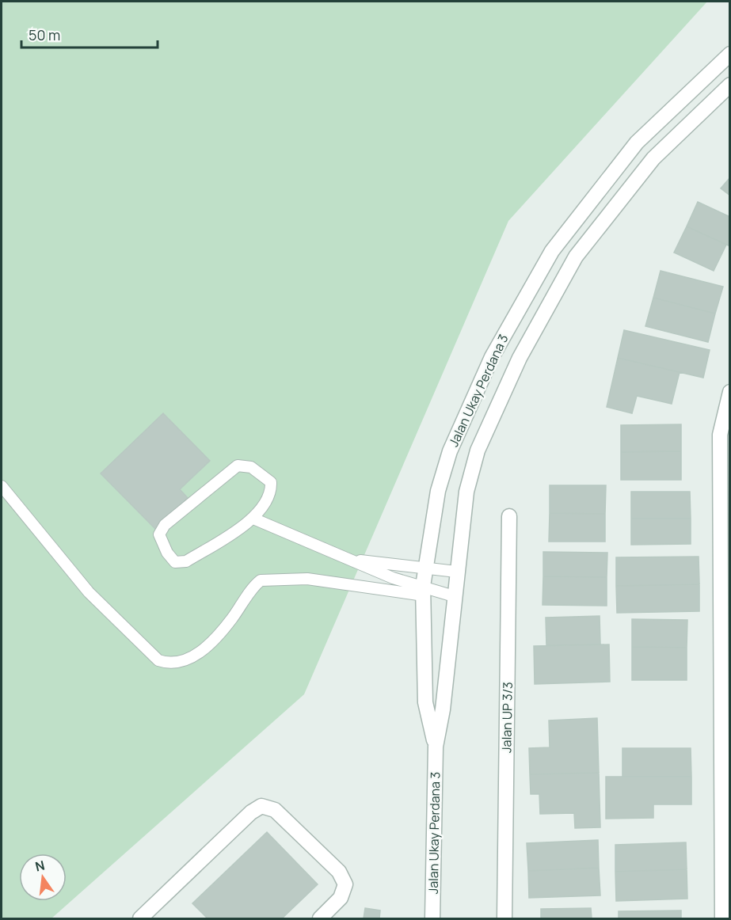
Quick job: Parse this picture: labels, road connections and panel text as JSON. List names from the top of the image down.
{
  "streets": {
    "street": ["Jalan Ukay Perdana 3", "Jalan UP 3/3"]
  },
  "scale_bar": "50 m",
  "north": "top"
}
